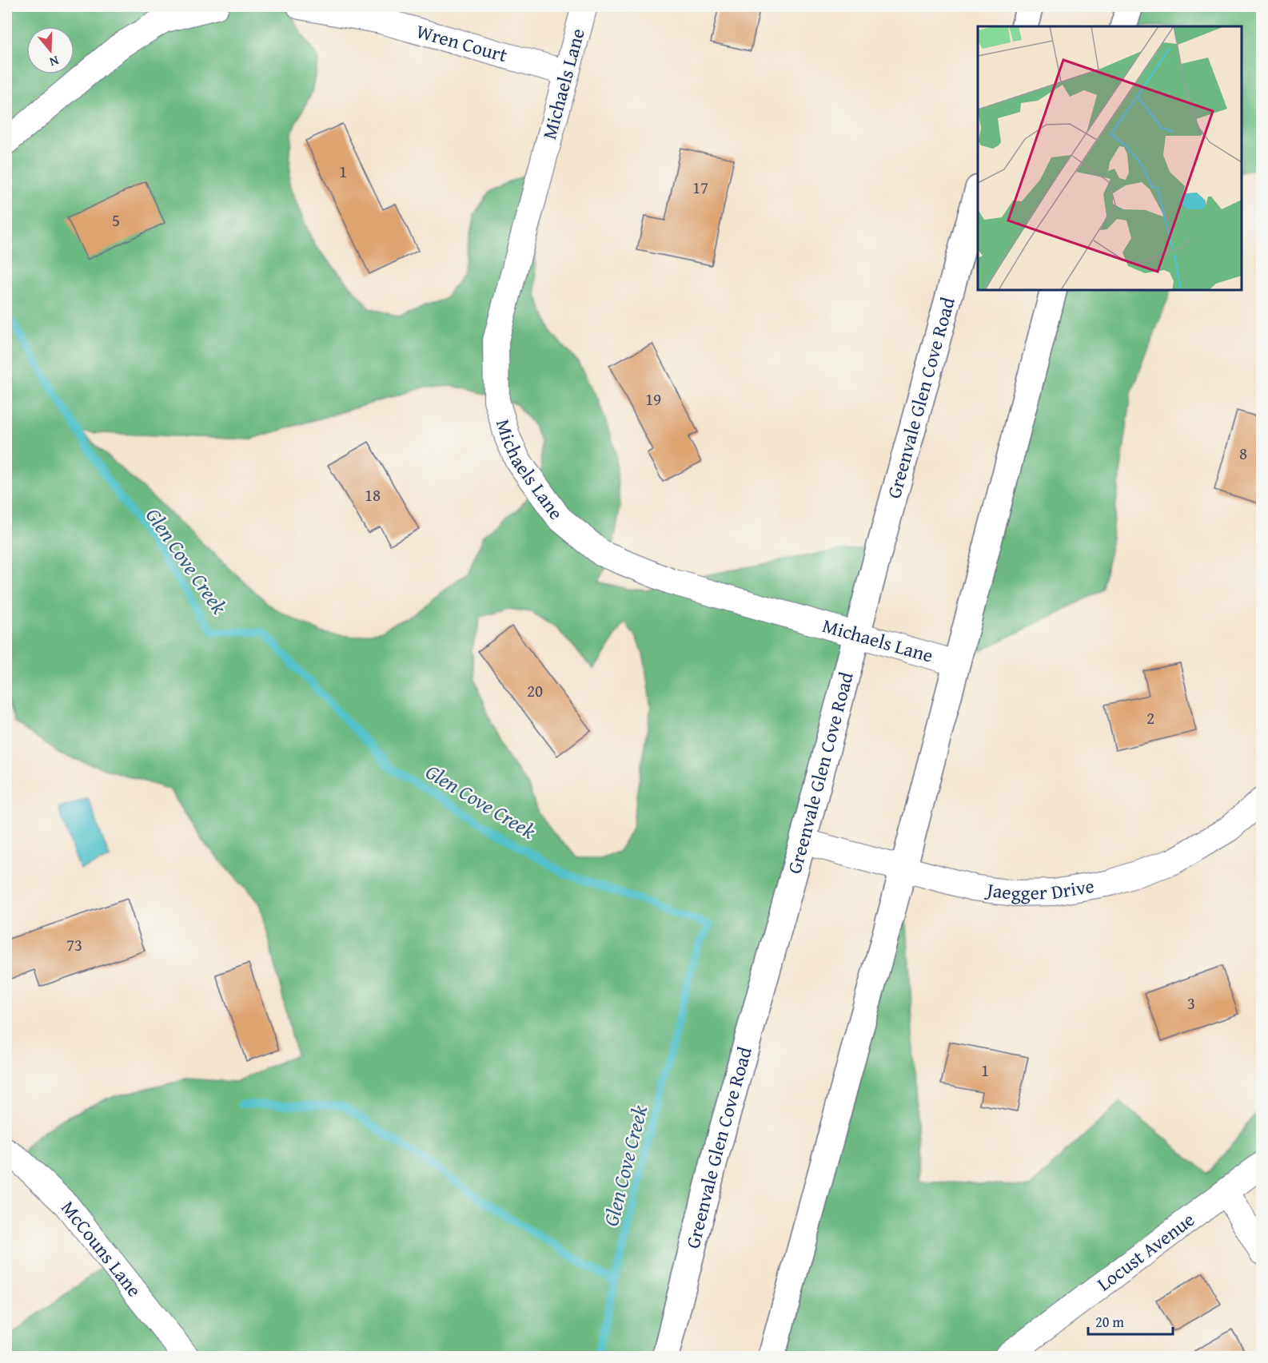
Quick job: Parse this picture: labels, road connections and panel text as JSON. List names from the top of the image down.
{
  "streets": {
    "main road": ["Greenvale Glen Cove Road"],
    "street": [
      "Wren Court",
      "Michaels Lane",
      "Jaegger Drive",
      "McCouns Lane",
      "Locust Avenue"
    ]
  },
  "crossings": [
    ["Wren Court", "Michaels Lane"],
    ["Michaels Lane", "Greenvale Glen Cove Road"],
    ["Greenvale Glen Cove Road", "Jaegger Drive"]
  ],
  "water": ["Glen Cove Creek"],
  "house_numbers": [
    "1",
    "17",
    "5",
    "19",
    "8",
    "18",
    "20",
    "2",
    "73",
    "3",
    "1"
  ],
  "scale_bar": "20 m",
  "north": "bottom"
}
